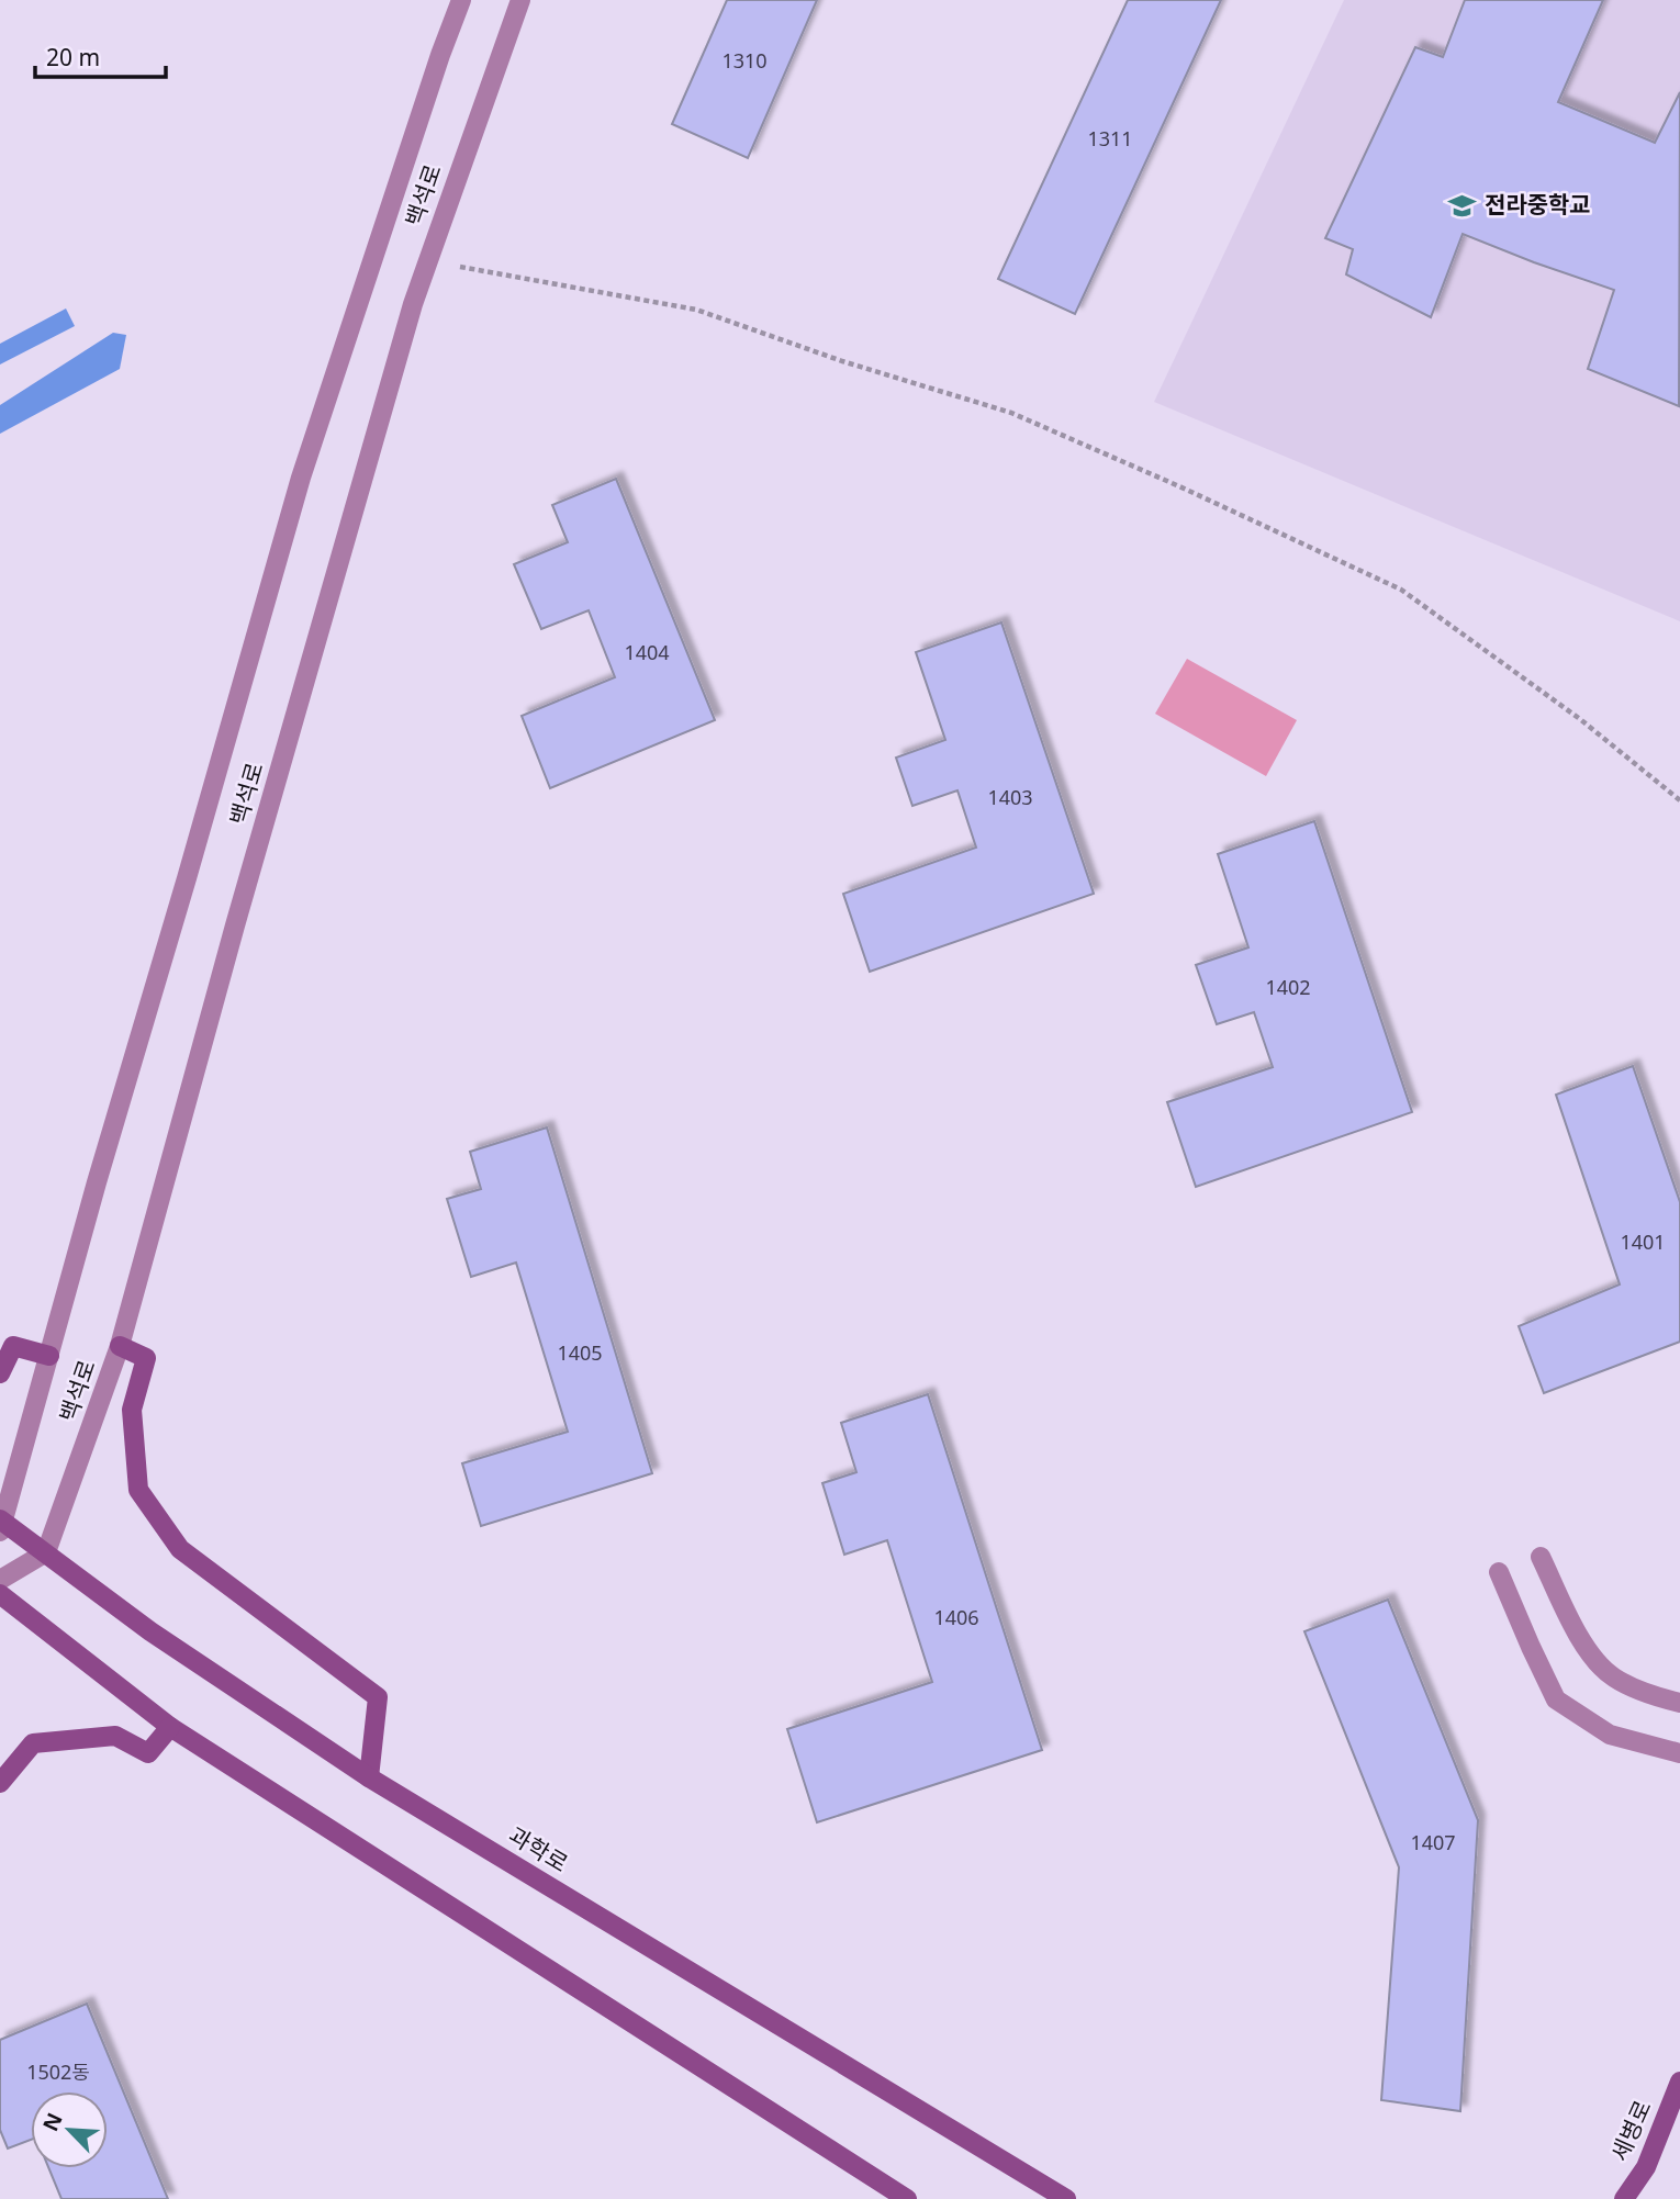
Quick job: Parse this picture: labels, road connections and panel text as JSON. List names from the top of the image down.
{
  "streets": {
    "street": ["백석로", "과학로", "세병로"]
  },
  "crossings": [
    ["백석로", "과학로"]
  ],
  "places": {
    "school or university": ["전라중학교"]
  },
  "house_numbers": [
    "1310",
    "1311",
    "1404",
    "1403",
    "1402",
    "1401",
    "1405",
    "1406",
    "1407",
    "1502동"
  ],
  "scale_bar": "20 m",
  "north": "top left"
}
